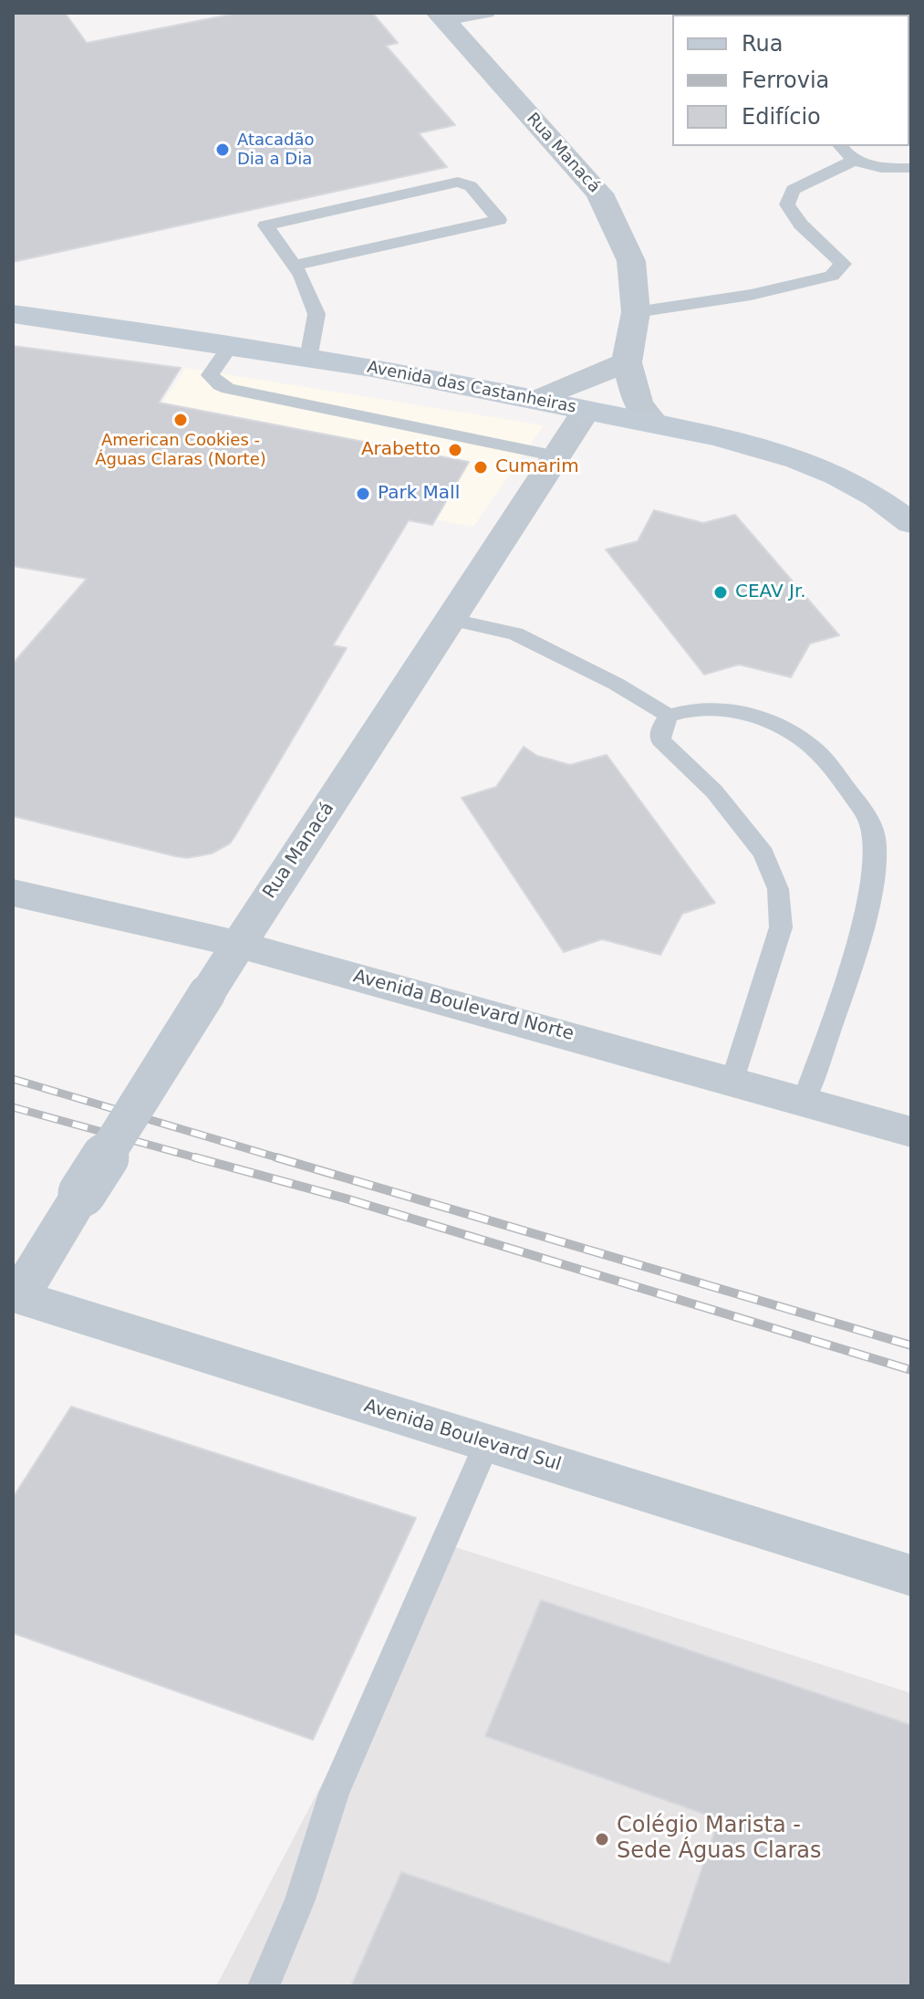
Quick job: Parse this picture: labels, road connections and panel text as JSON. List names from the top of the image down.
{
  "streets": {
    "main road": ["Avenida das Castanheiras"],
    "street": ["Rua Manacá", "Avenida Boulevard Norte", "Avenida Boulevard Sul"]
  },
  "crossings": [
    ["Rua Manacá", "Avenida das Castanheiras"],
    ["Rua Manacá", "Avenida Boulevard Norte"],
    ["Rua Manacá", "Avenida Boulevard Sul"]
  ],
  "places": [
    "Atacadão Dia a Dia",
    "American Cookies - Águas Claras (Norte)",
    "Arabetto",
    "Cumarim",
    "Park Mall",
    "CEAV Jr.",
    "Colégio Marista - Sede Águas Claras"
  ],
  "legend": ["Rua", "Ferrovia", "Edifício"]
}
